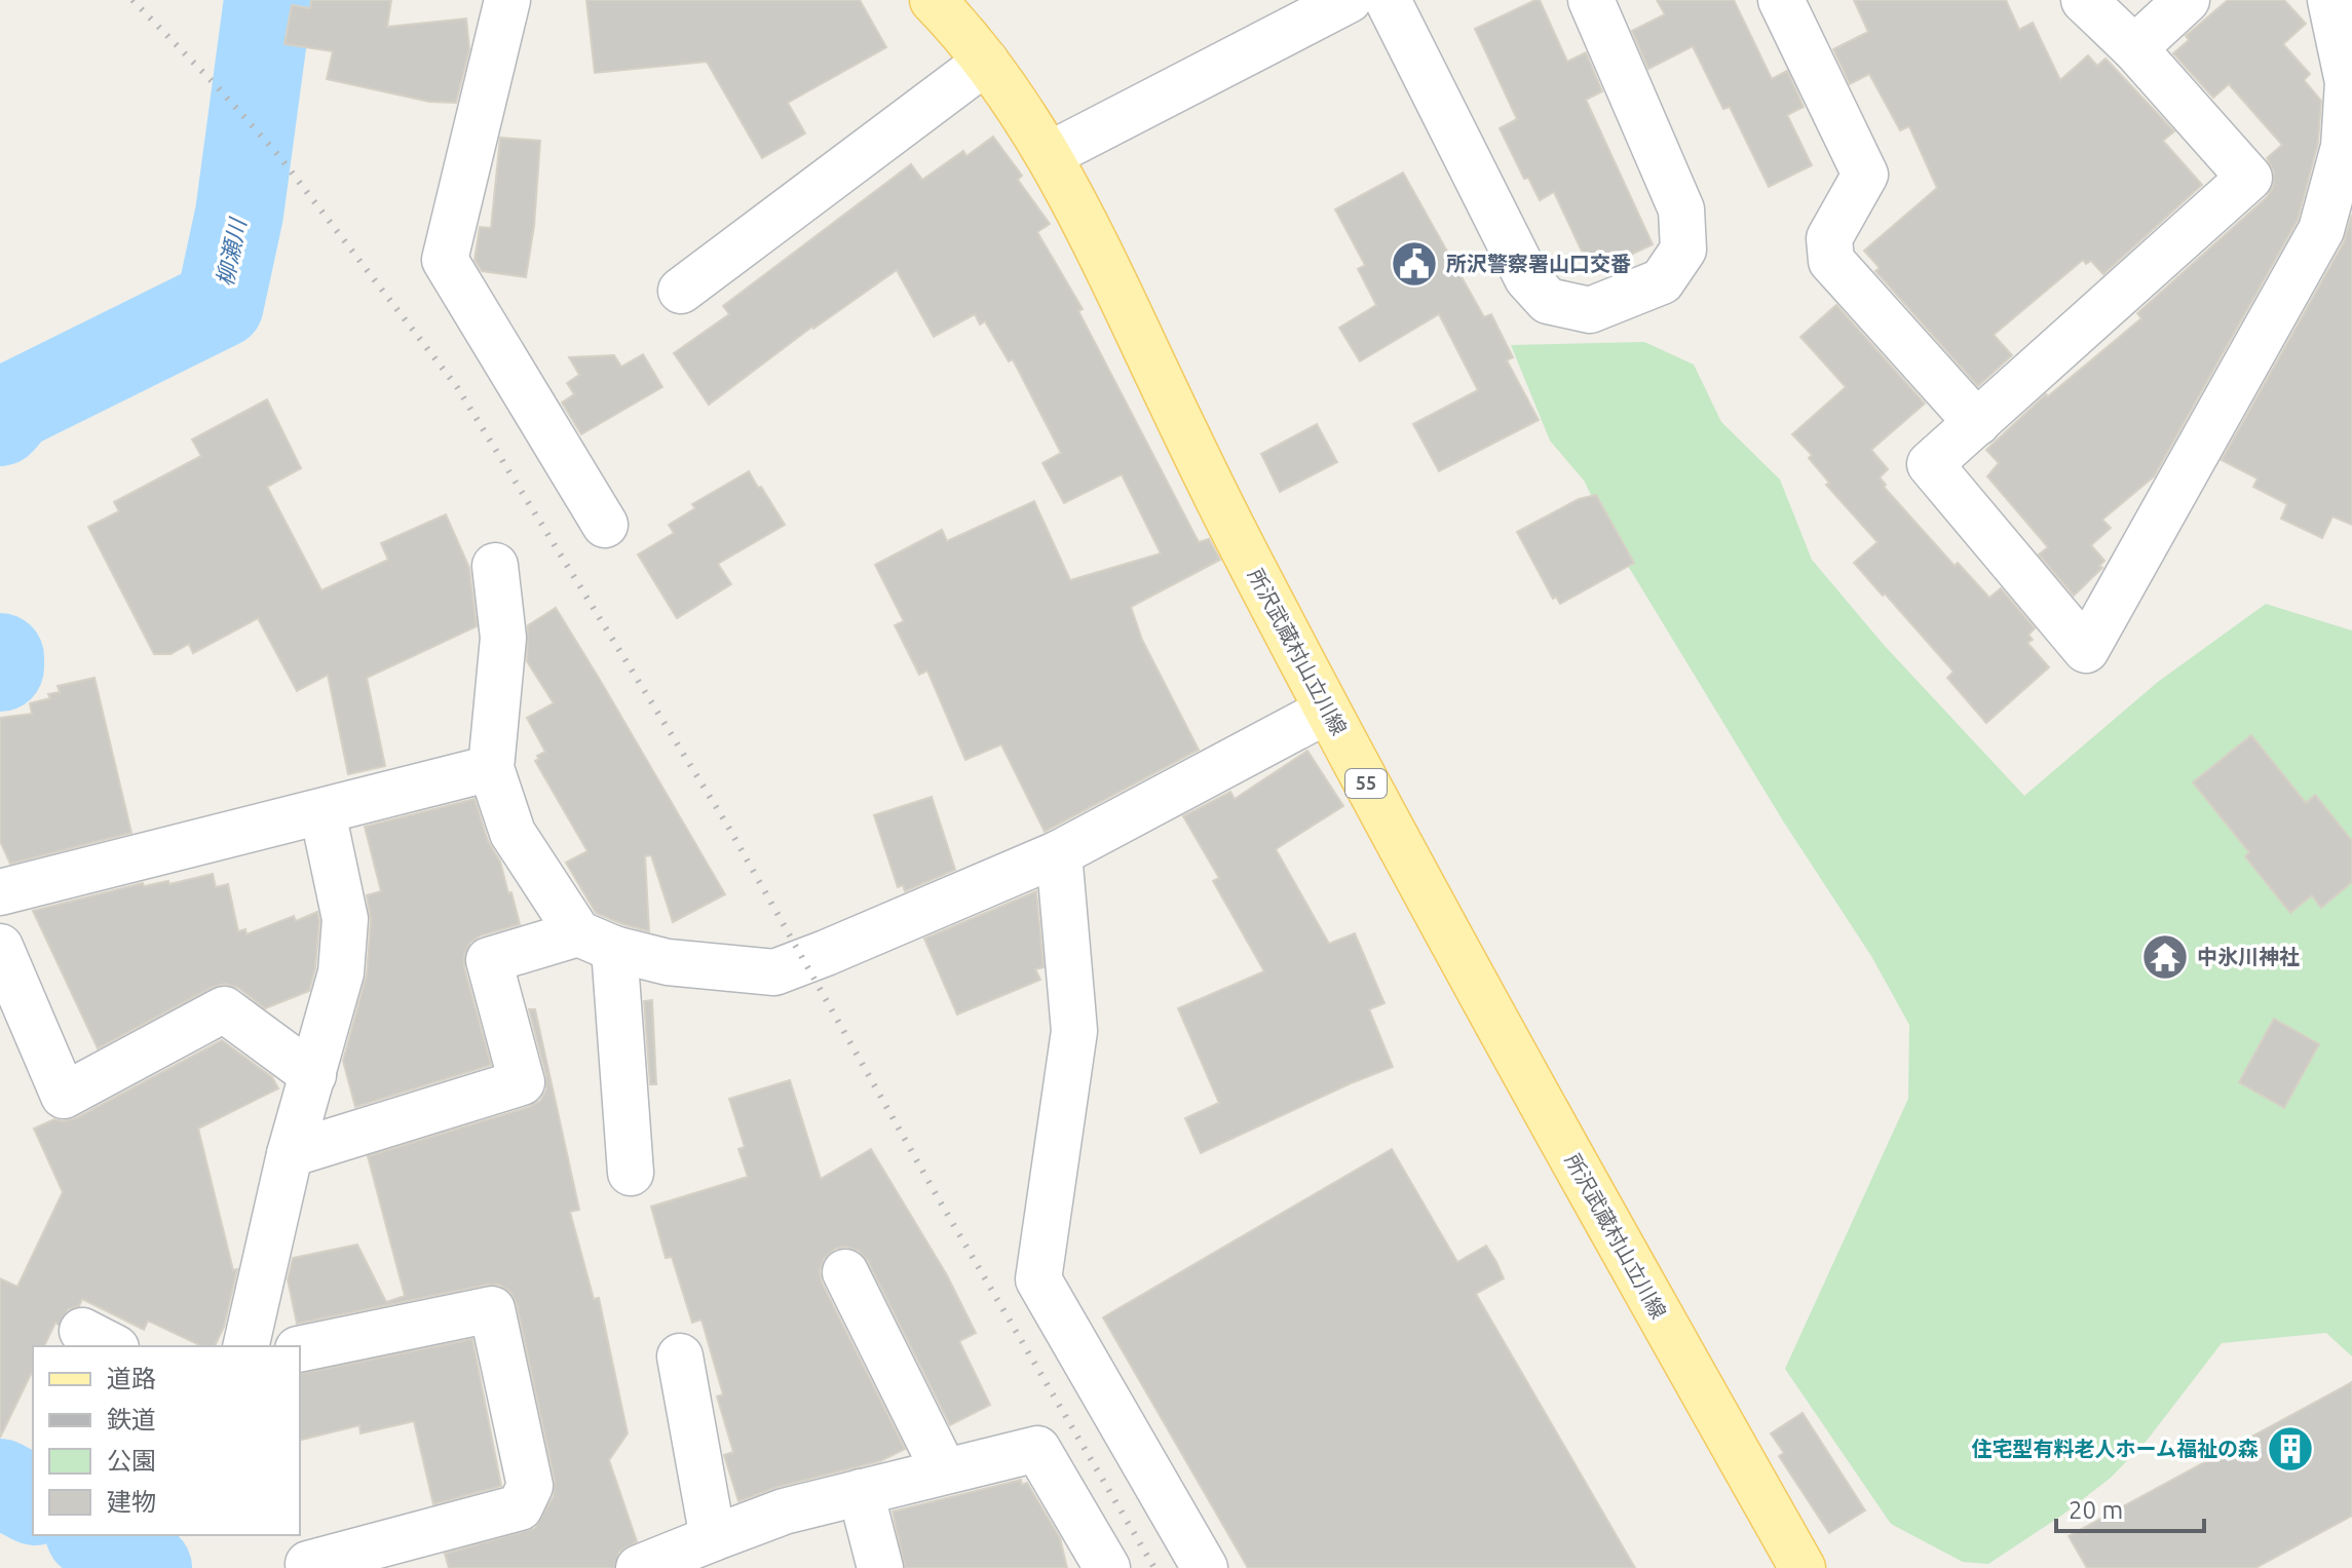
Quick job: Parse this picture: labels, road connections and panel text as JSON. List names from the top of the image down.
{
  "streets": {
    "main road": ["所沢武蔵村山立川線", "55"]
  },
  "water": ["柳瀬川"],
  "places": {
    "public building": ["所沢警察署山口交番"],
    "temple": ["中氷川神社"],
    "building": ["住宅型有料老人ホーム福祉の森"]
  },
  "legend": [
    "道路",
    "鉄道",
    "公園",
    "建物"
  ],
  "scale_bar": "20 m"
}
